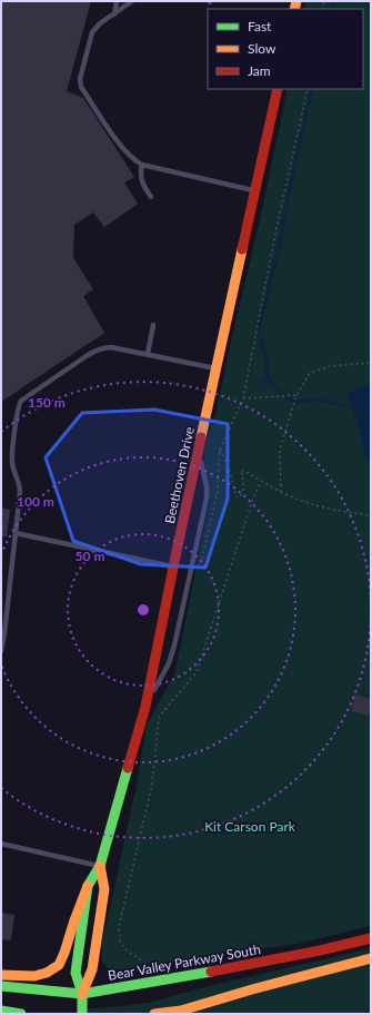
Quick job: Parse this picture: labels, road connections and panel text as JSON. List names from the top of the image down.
{
  "streets": {
    "main road": ["Beethoven Drive", "Bear Valley Parkway South"]
  },
  "crossings": [
    ["Beethoven Drive", "Bear Valley Parkway South"]
  ],
  "parks": ["Kit Carson Park"],
  "legend": ["Fast", "Slow", "Jam"],
  "rings": ["150 m", "100 m", "50 m"]
}
